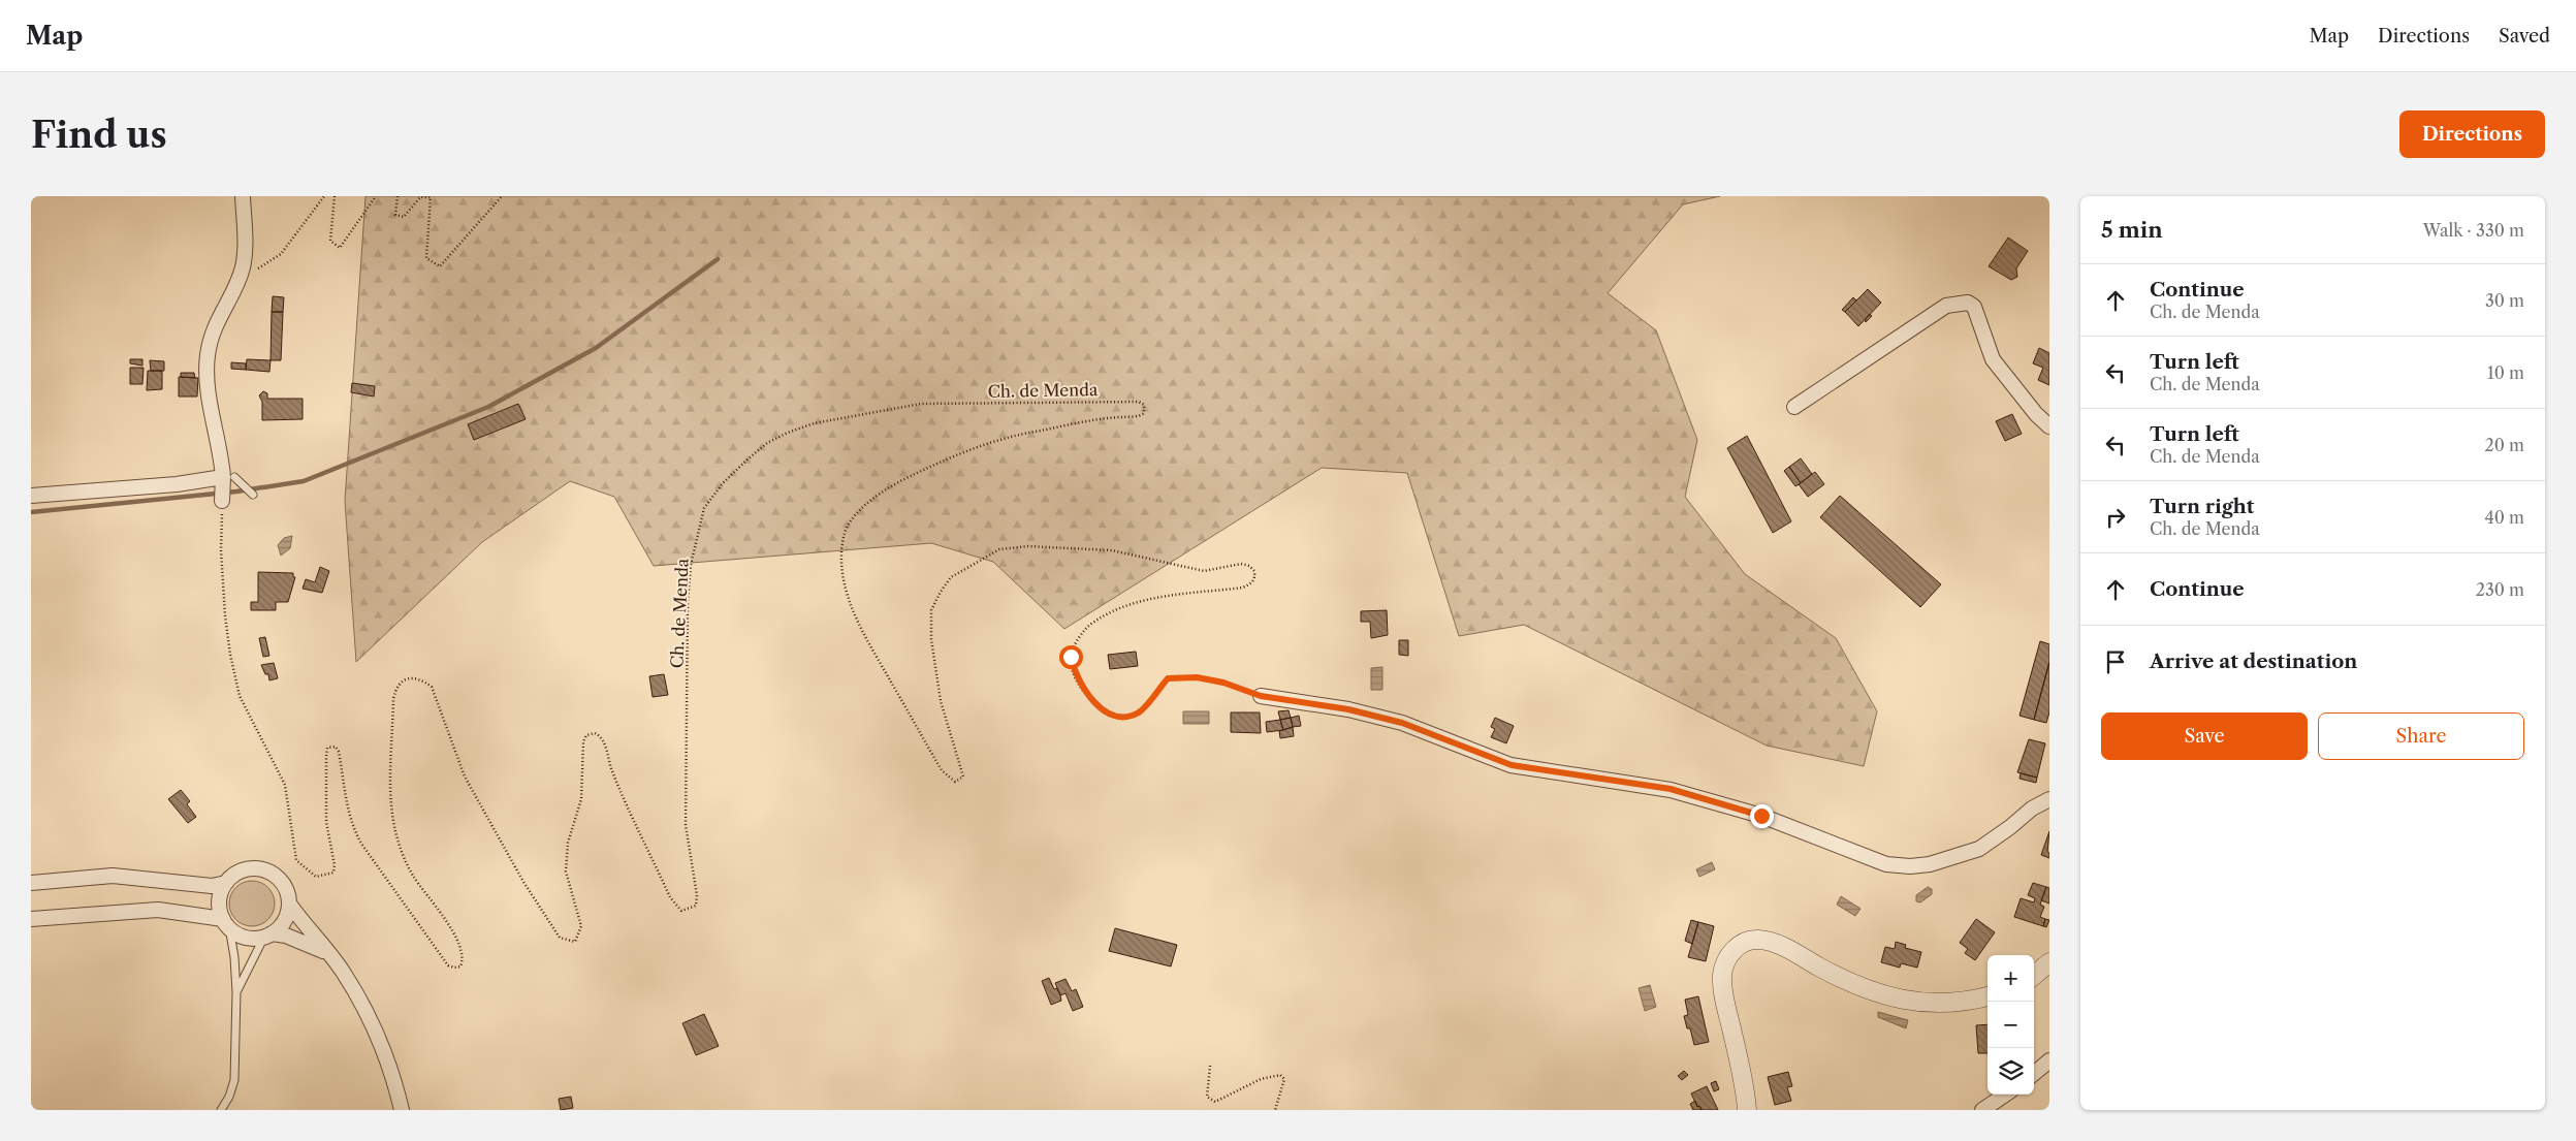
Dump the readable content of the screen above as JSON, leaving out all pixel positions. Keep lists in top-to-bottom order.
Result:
{
  "streets": {
    "path": ["Ch. de Menda"]
  },
  "page": {
    "header": "Map",
    "nav": ["Map", "Directions", "Saved"],
    "buttons": [
      "Directions",
      ["Save", "Share"]
    ],
    "title": "Find us",
    "heading": ["5 min", "Walk · 330 m"],
    "list": [
      ["Continue", "Ch. de Menda", "30 m"],
      ["Turn left", "Ch. de Menda", "10 m"],
      ["Turn left", "Ch. de Menda", "20 m"],
      ["Turn right", "Ch. de Menda", "40 m"],
      ["Continue", "230 m"],
      "Arrive at destination"
    ],
    "map_buttons": ["+", "−"]
  }
}
